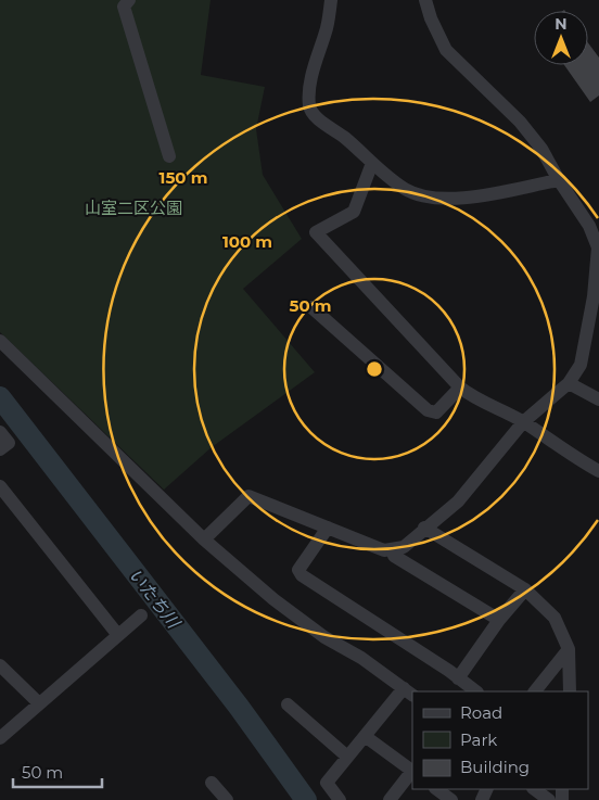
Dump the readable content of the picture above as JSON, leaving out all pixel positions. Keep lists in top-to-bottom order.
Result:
{
  "water": ["いたち川"],
  "parks": ["山室二区公園"],
  "legend": ["Road", "Park", "Building"],
  "scale_bar": "50 m",
  "north": "top",
  "rings": ["150 m", "100 m", "50 m"]
}
